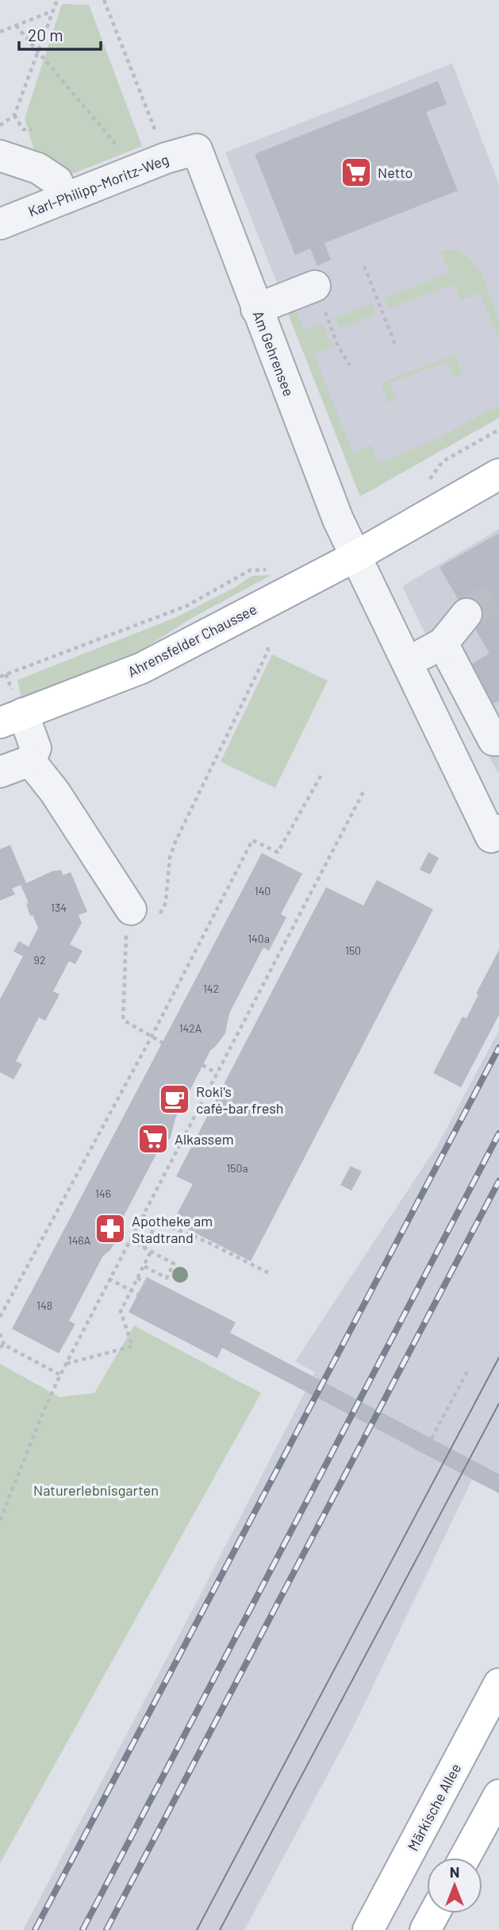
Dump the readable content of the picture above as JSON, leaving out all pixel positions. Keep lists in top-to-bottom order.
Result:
{
  "streets": {
    "main road": ["Ahrensfelder Chaussee", "Märkische Allee"],
    "street": ["Karl-Philipp-Moritz-Weg", "Am Gehrensee"]
  },
  "crossings": [
    ["Karl-Philipp-Moritz-Weg", "Am Gehrensee"],
    ["Am Gehrensee", "Ahrensfelder Chaussee"]
  ],
  "parks": ["Naturerlebnisgarten"],
  "places": {
    "supermarket": ["Netto", "Alkassem"],
    "cafe": ["Roki's café-bar fresh"],
    "pharmacy": ["Apotheke am Stadtrand"]
  },
  "house_numbers": [
    "140",
    "134",
    "140a",
    "150",
    "92",
    "142",
    "142A",
    "150a",
    "146",
    "146A",
    "148"
  ],
  "scale_bar": "20 m",
  "north": "top"
}
